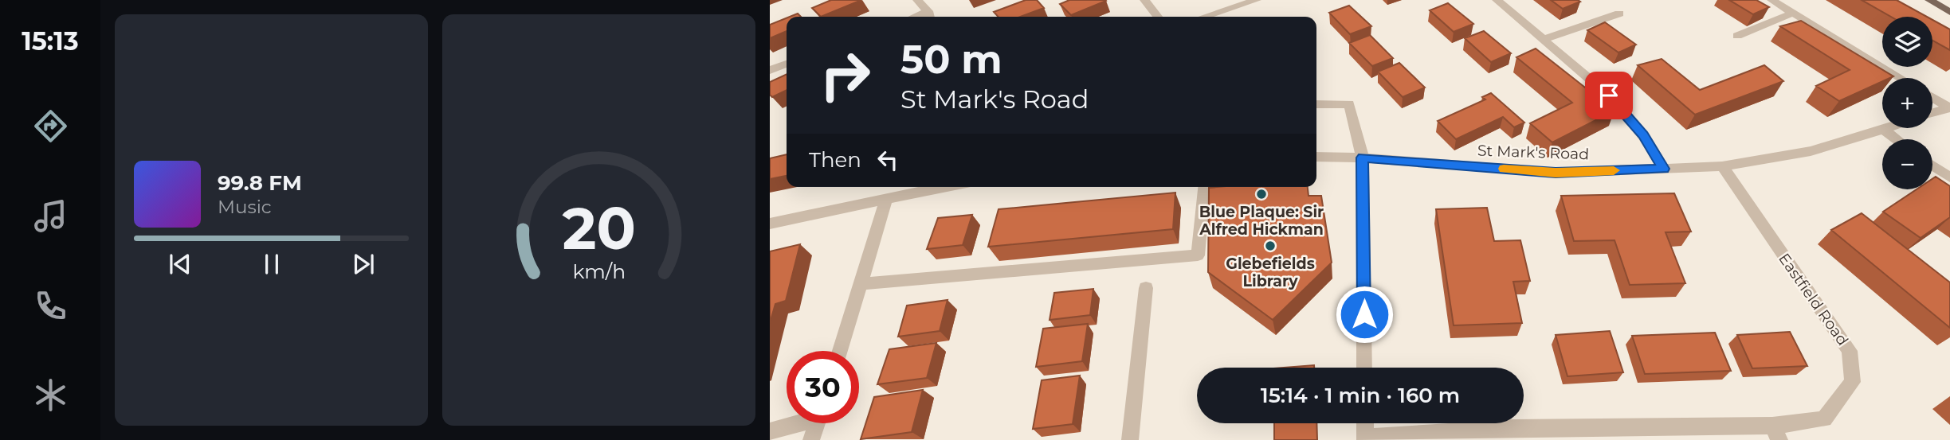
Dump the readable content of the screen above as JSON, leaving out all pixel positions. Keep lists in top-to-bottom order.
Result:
{
  "streets": {
    "street": ["St Mark's Road", "Eastfield Road"]
  },
  "crossings": [
    ["St Mark's Road", "Eastfield Road"]
  ],
  "places": ["Blue Plaque: Sir Alfred Hickman", "Glebefields Library"],
  "page": {
    "tabs": "15:13",
    "map_buttons": ["+", "−"],
    "turn": ["50 m", "St Mark's Road"],
    "then": "Then",
    "song": ["99.8 FM", "Music"],
    "limit": "30",
    "trip": "15:14 · 1 min · 160 m",
    "gauge": ["20", "km/h"]
  }
}
